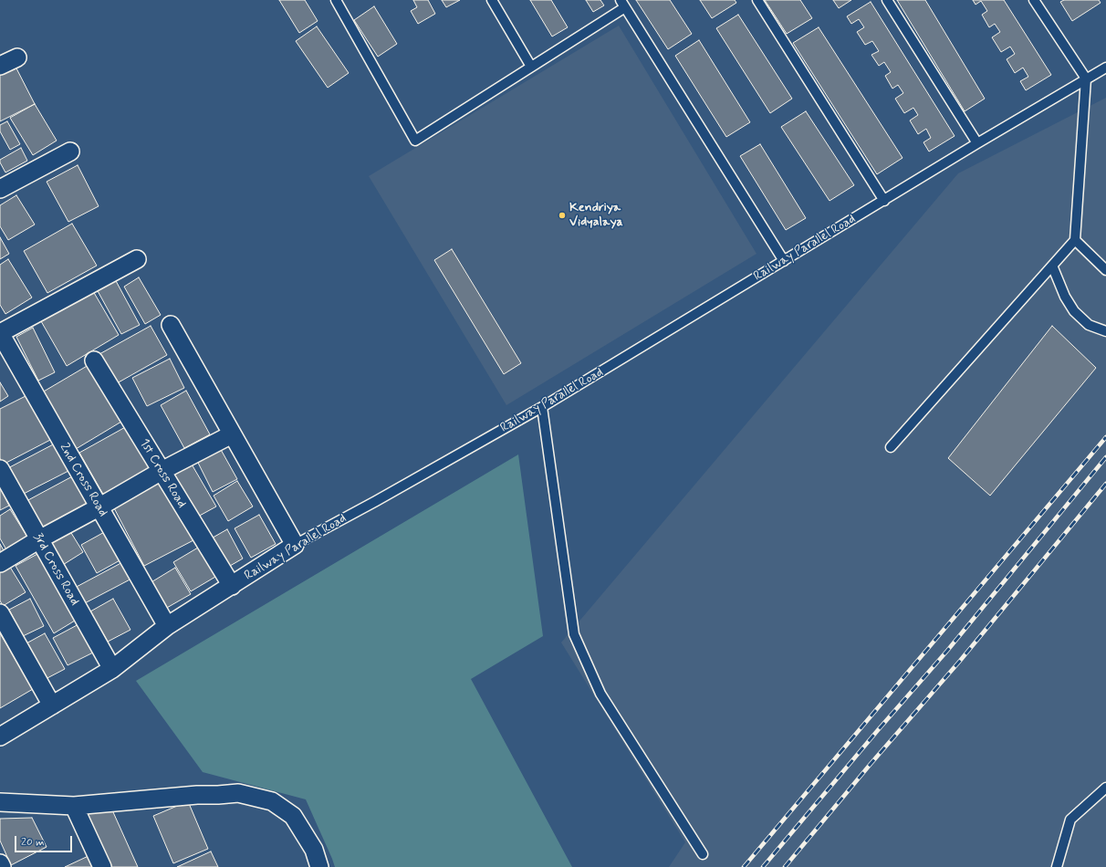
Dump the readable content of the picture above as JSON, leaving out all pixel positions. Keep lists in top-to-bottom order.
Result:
{
  "streets": {
    "street": [
      "Railway Parallel Road",
      "1st Cross Road",
      "2nd Cross Road",
      "3rd Cross Road"
    ]
  },
  "crossings": [
    ["Railway Parallel Road", "1st Cross Road"],
    ["Railway Parallel Road", "2nd Cross Road"],
    ["Railway Parallel Road", "3rd Cross Road"]
  ],
  "places": ["Kendriya Vidyalaya"],
  "scale_bar": "20 m"
}
